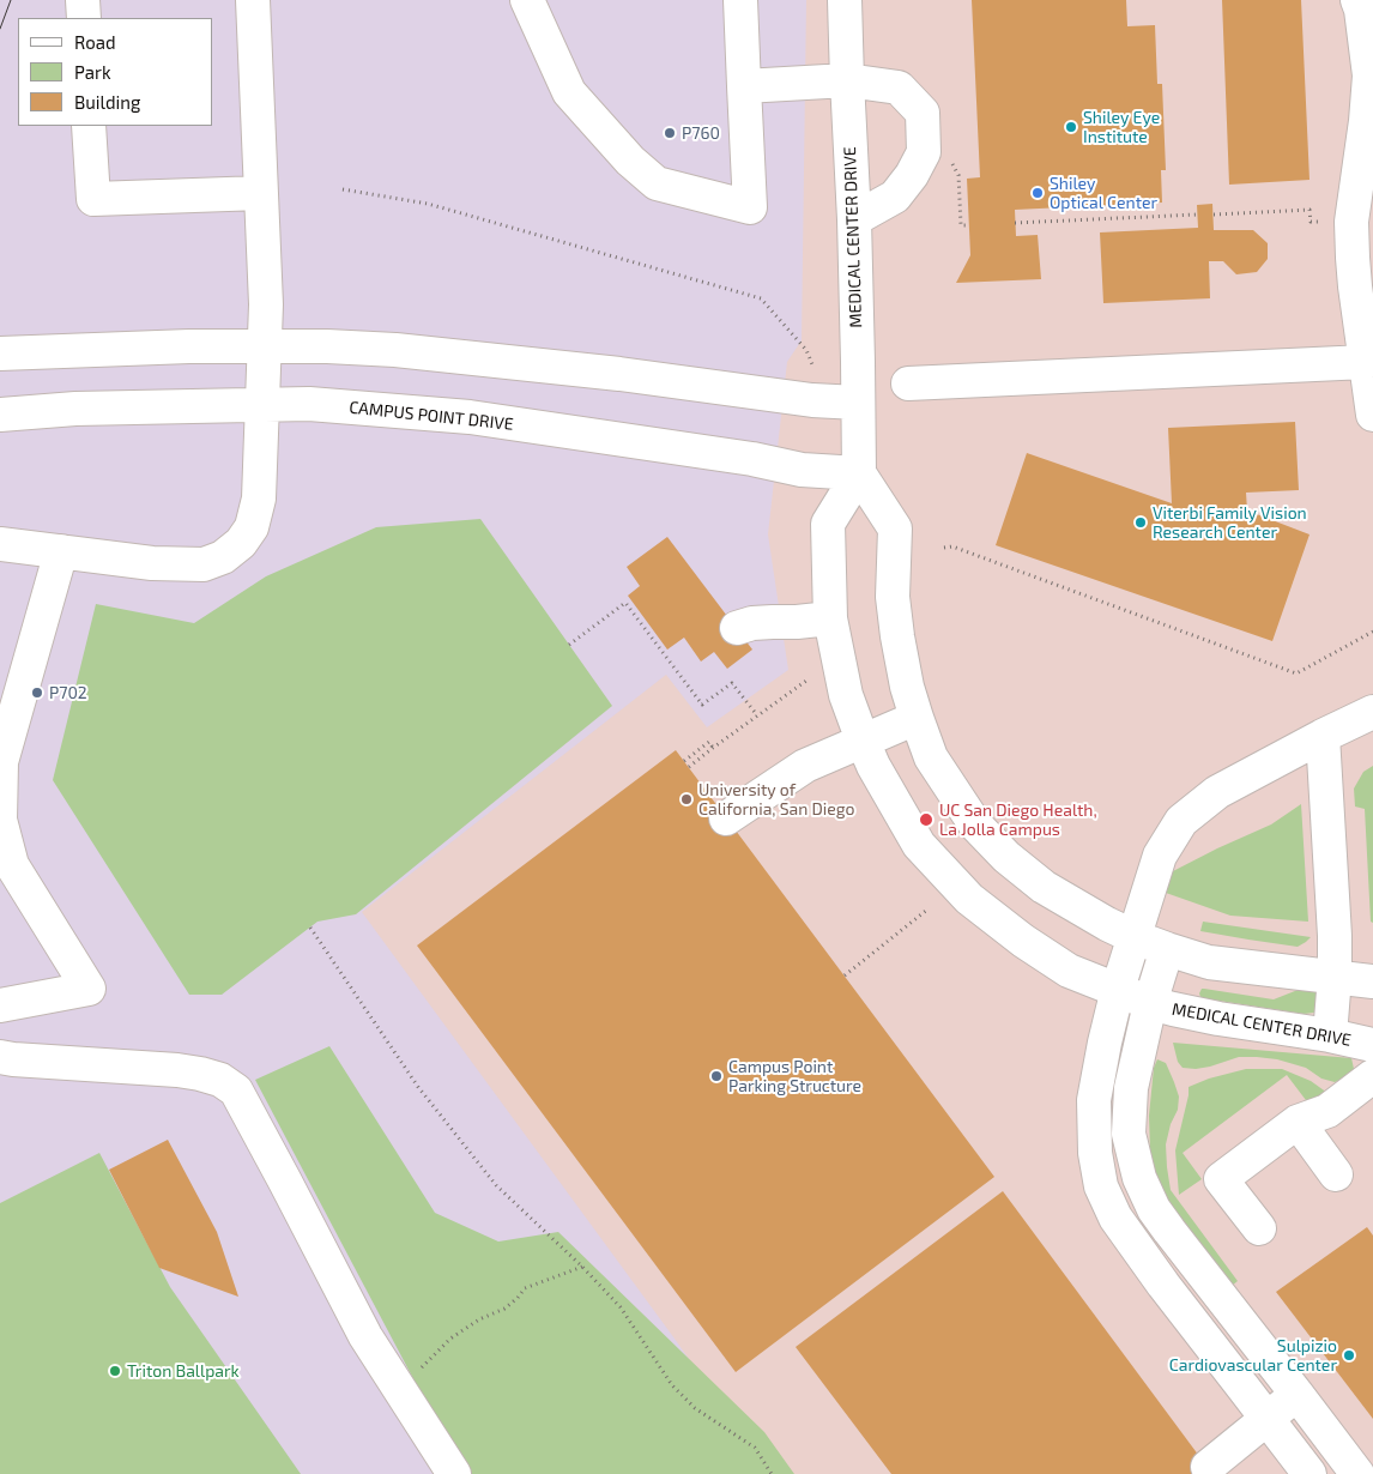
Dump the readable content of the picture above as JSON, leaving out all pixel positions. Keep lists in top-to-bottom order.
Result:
{
  "streets": {
    "street": ["MEDICAL CENTER DRIVE", "CAMPUS POINT DRIVE"]
  },
  "crossings": [
    ["MEDICAL CENTER DRIVE", "CAMPUS POINT DRIVE"]
  ],
  "places": [
    "Shiley Eye Institute",
    "P760",
    "Shiley Optical Center",
    "Viterbi Family Vision Research Center",
    "P702",
    "University of California, San Diego",
    "UC San Diego Health, La Jolla Campus",
    "Campus Point Parking Structure",
    "Sulpizio Cardiovascular Center",
    "Triton Ballpark"
  ],
  "legend": ["Road", "Park", "Building"]
}
